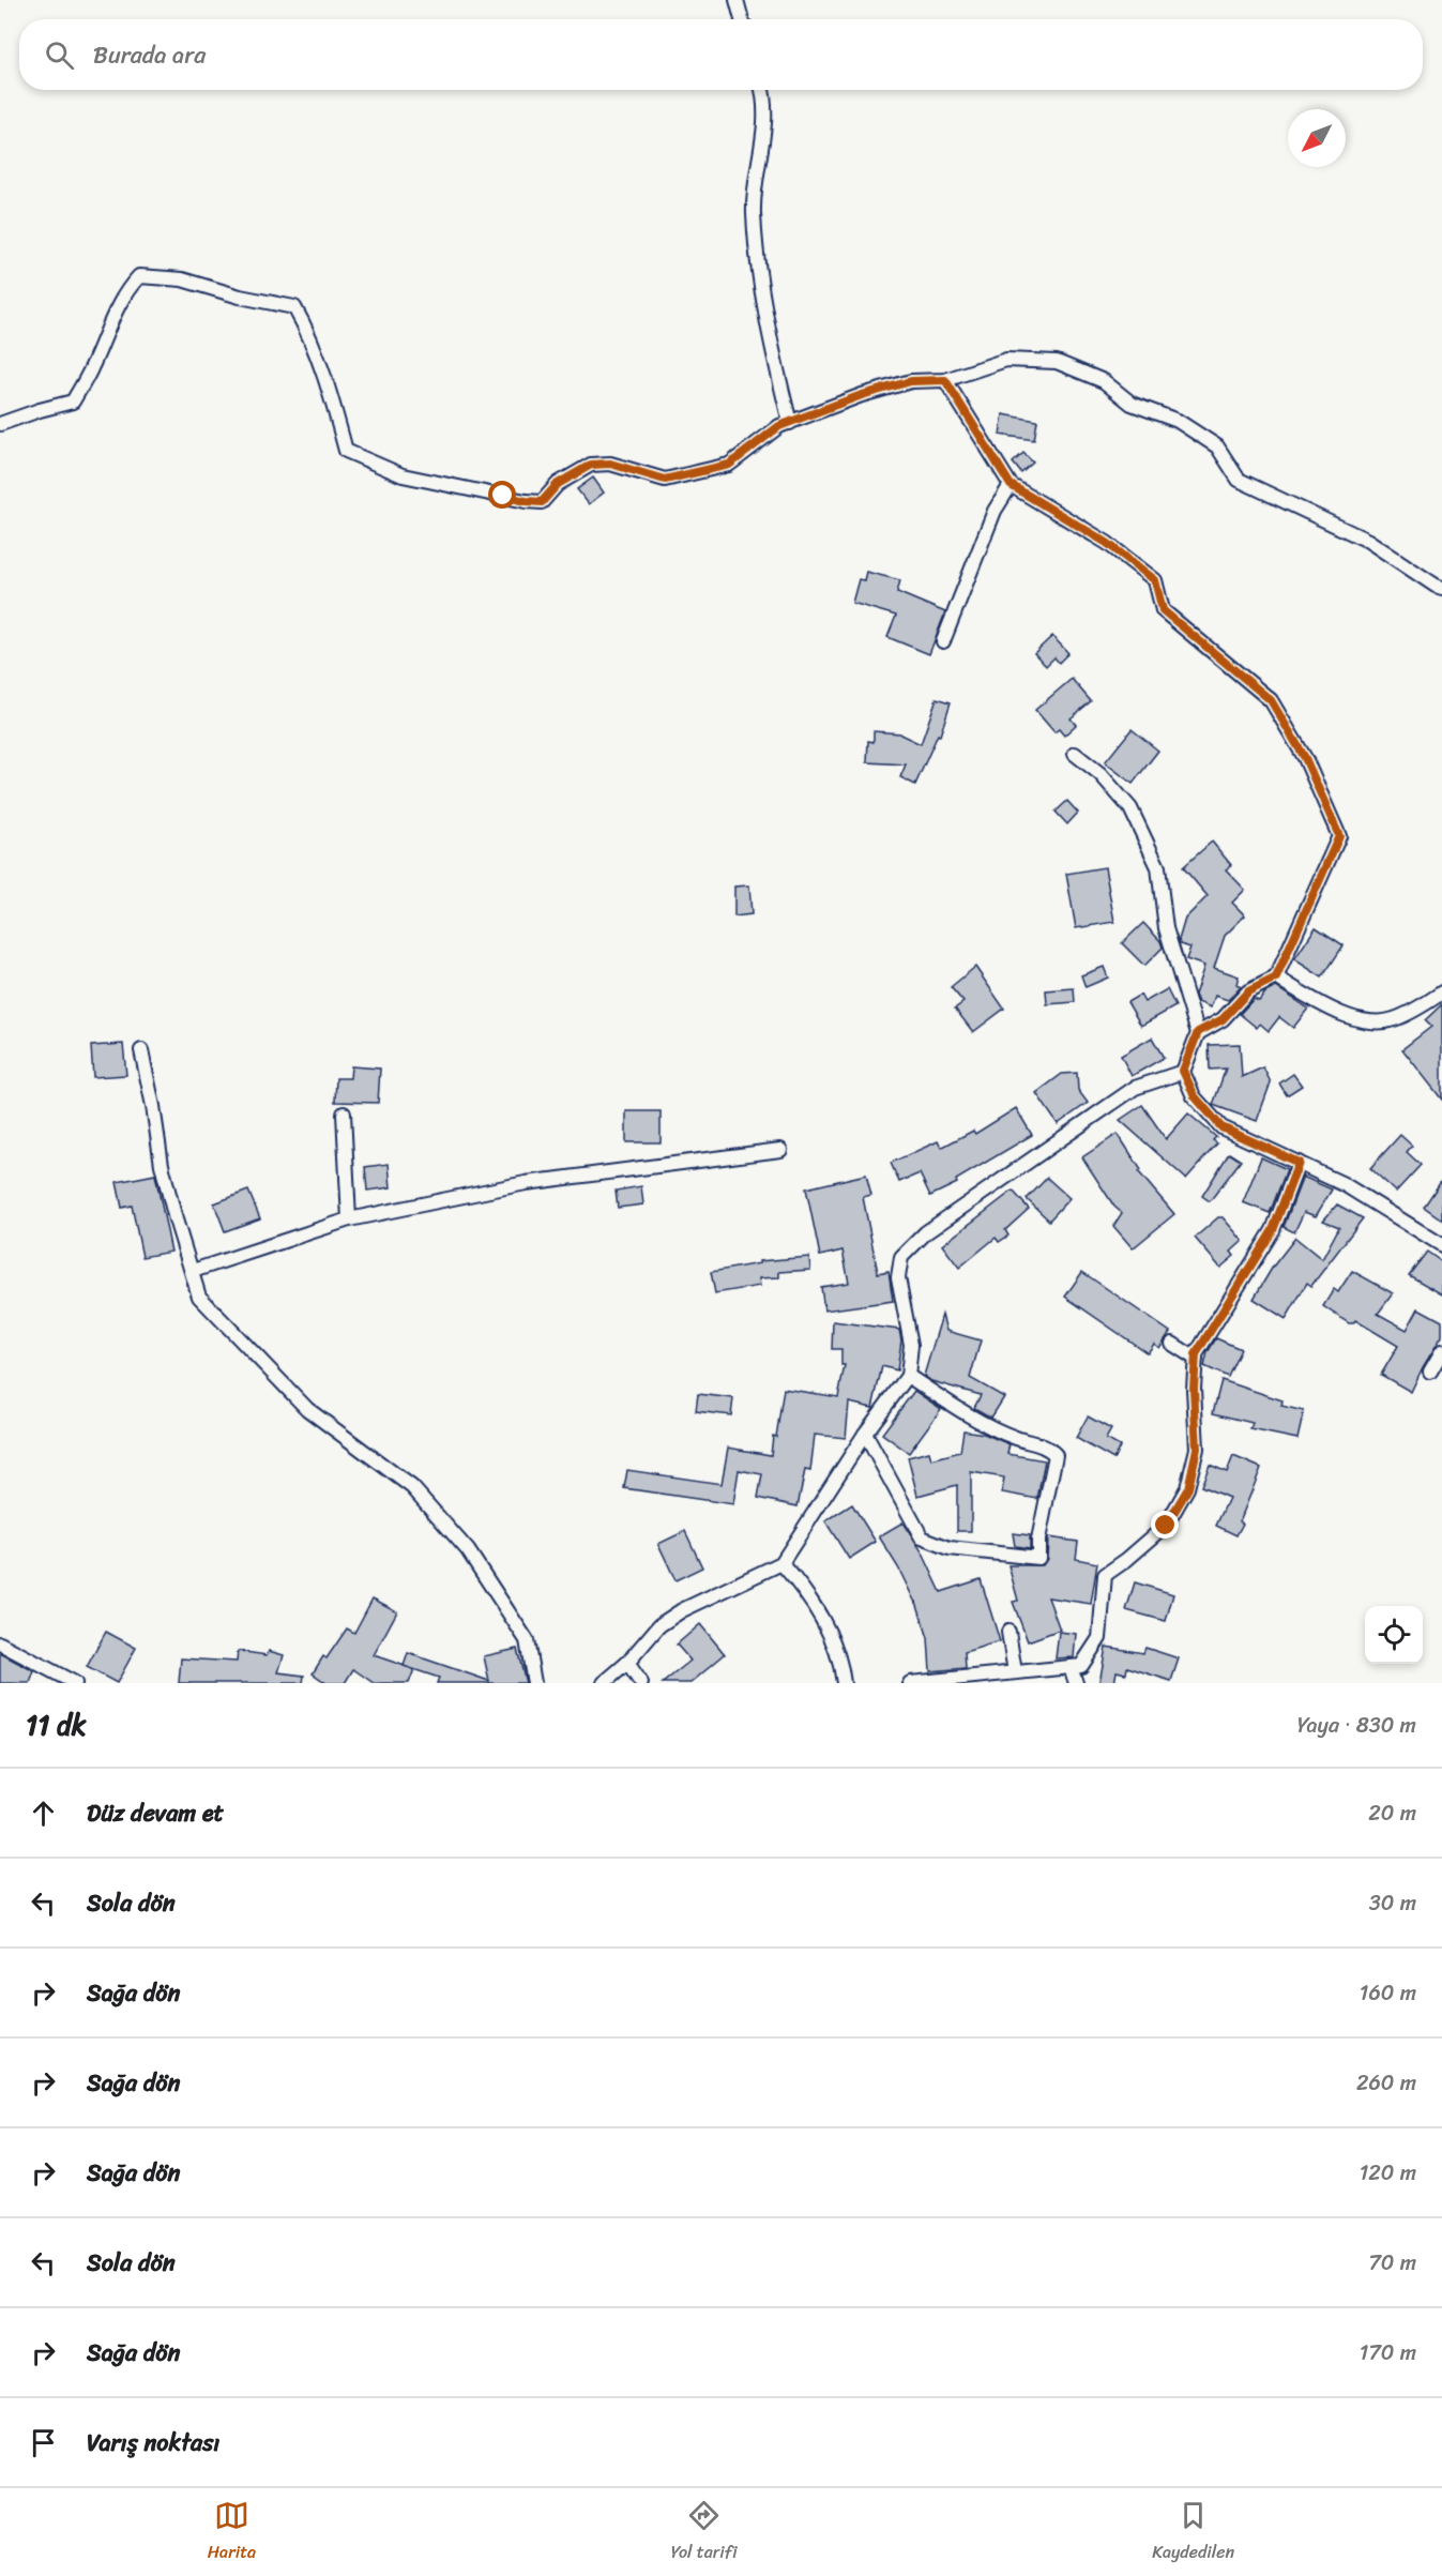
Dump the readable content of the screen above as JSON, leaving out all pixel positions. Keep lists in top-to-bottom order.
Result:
{
  "north": "bottom left",
  "page": {
    "search": "Burada ara",
    "heading": ["11 dk", "Yaya · 830 m"],
    "list": [
      ["Düz devam et", "20 m"],
      ["Sola dön", "30 m"],
      ["Sağa dön", "160 m"],
      ["Sağa dön", "260 m"],
      ["Sağa dön", "120 m"],
      ["Sola dön", "70 m"],
      ["Sağa dön", "170 m"],
      "Varış noktası"
    ],
    "nav": ["Harita", "Yol tarifi", "Kaydedilen"]
  }
}
